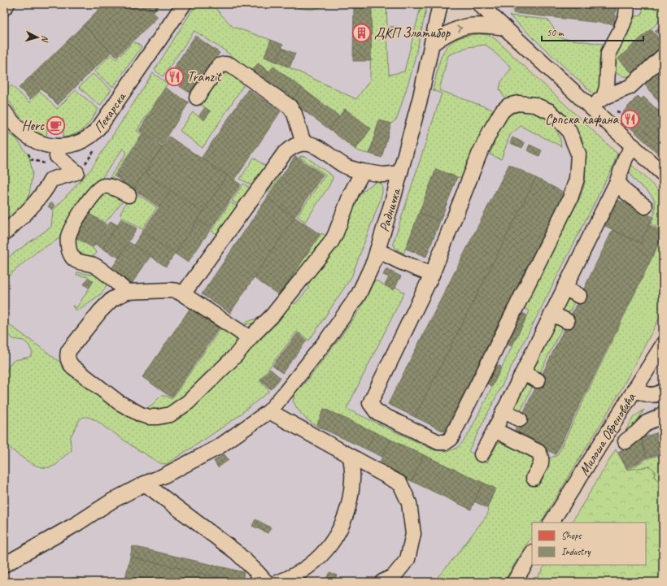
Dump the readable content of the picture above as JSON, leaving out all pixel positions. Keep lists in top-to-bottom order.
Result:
{
  "streets": {
    "street": ["Пекарска", "Радничка", "Милоша Обреновића"]
  },
  "places": {
    "building": ["ДКП Златибор"],
    "restaurant": ["Tranzit", "Српска кафана"],
    "cafe": ["Herc"]
  },
  "legend": ["Shops", "Industry"],
  "scale_bar": "50 m",
  "north": "right"
}
